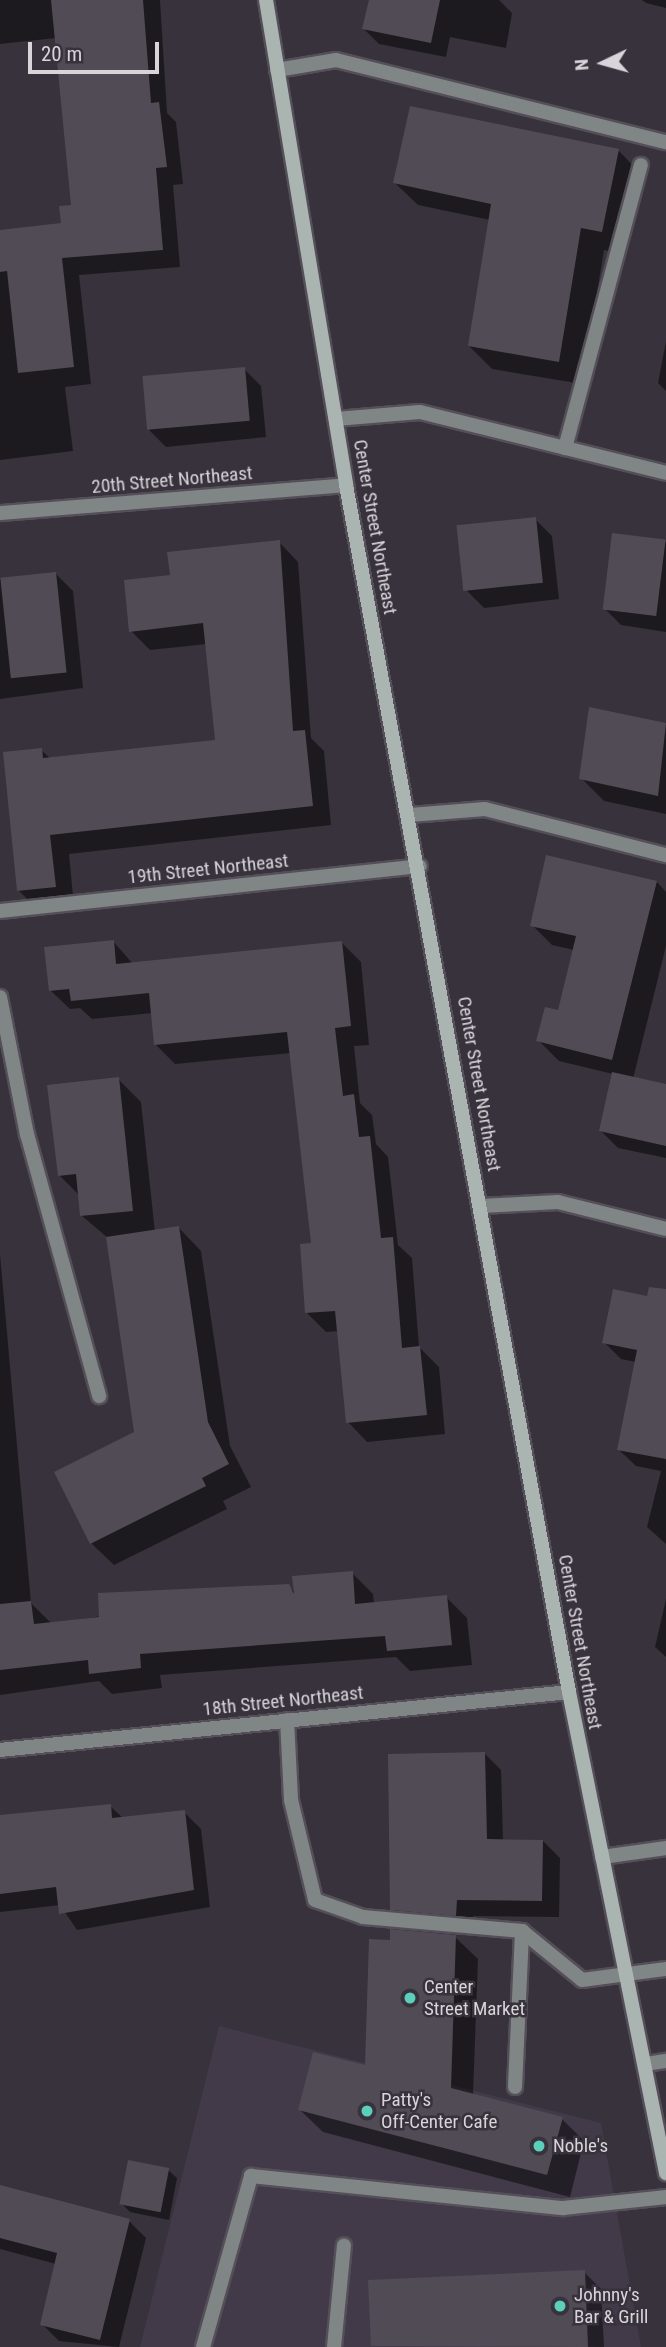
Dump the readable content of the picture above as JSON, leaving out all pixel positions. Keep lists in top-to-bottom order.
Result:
{
  "streets": {
    "main road": ["Center Street Northeast"],
    "street": ["20th Street Northeast", "19th Street Northeast", "18th Street Northeast"]
  },
  "crossings": [
    ["20th Street Northeast", "Center Street Northeast"],
    ["Center Street Northeast", "19th Street Northeast"],
    ["Center Street Northeast", "18th Street Northeast"]
  ],
  "places": [
    "Center Street Market",
    "Patty's Off-Center Cafe",
    "Noble's",
    "Johnny's Bar & Grill"
  ],
  "scale_bar": "20 m",
  "north": "left"
}
